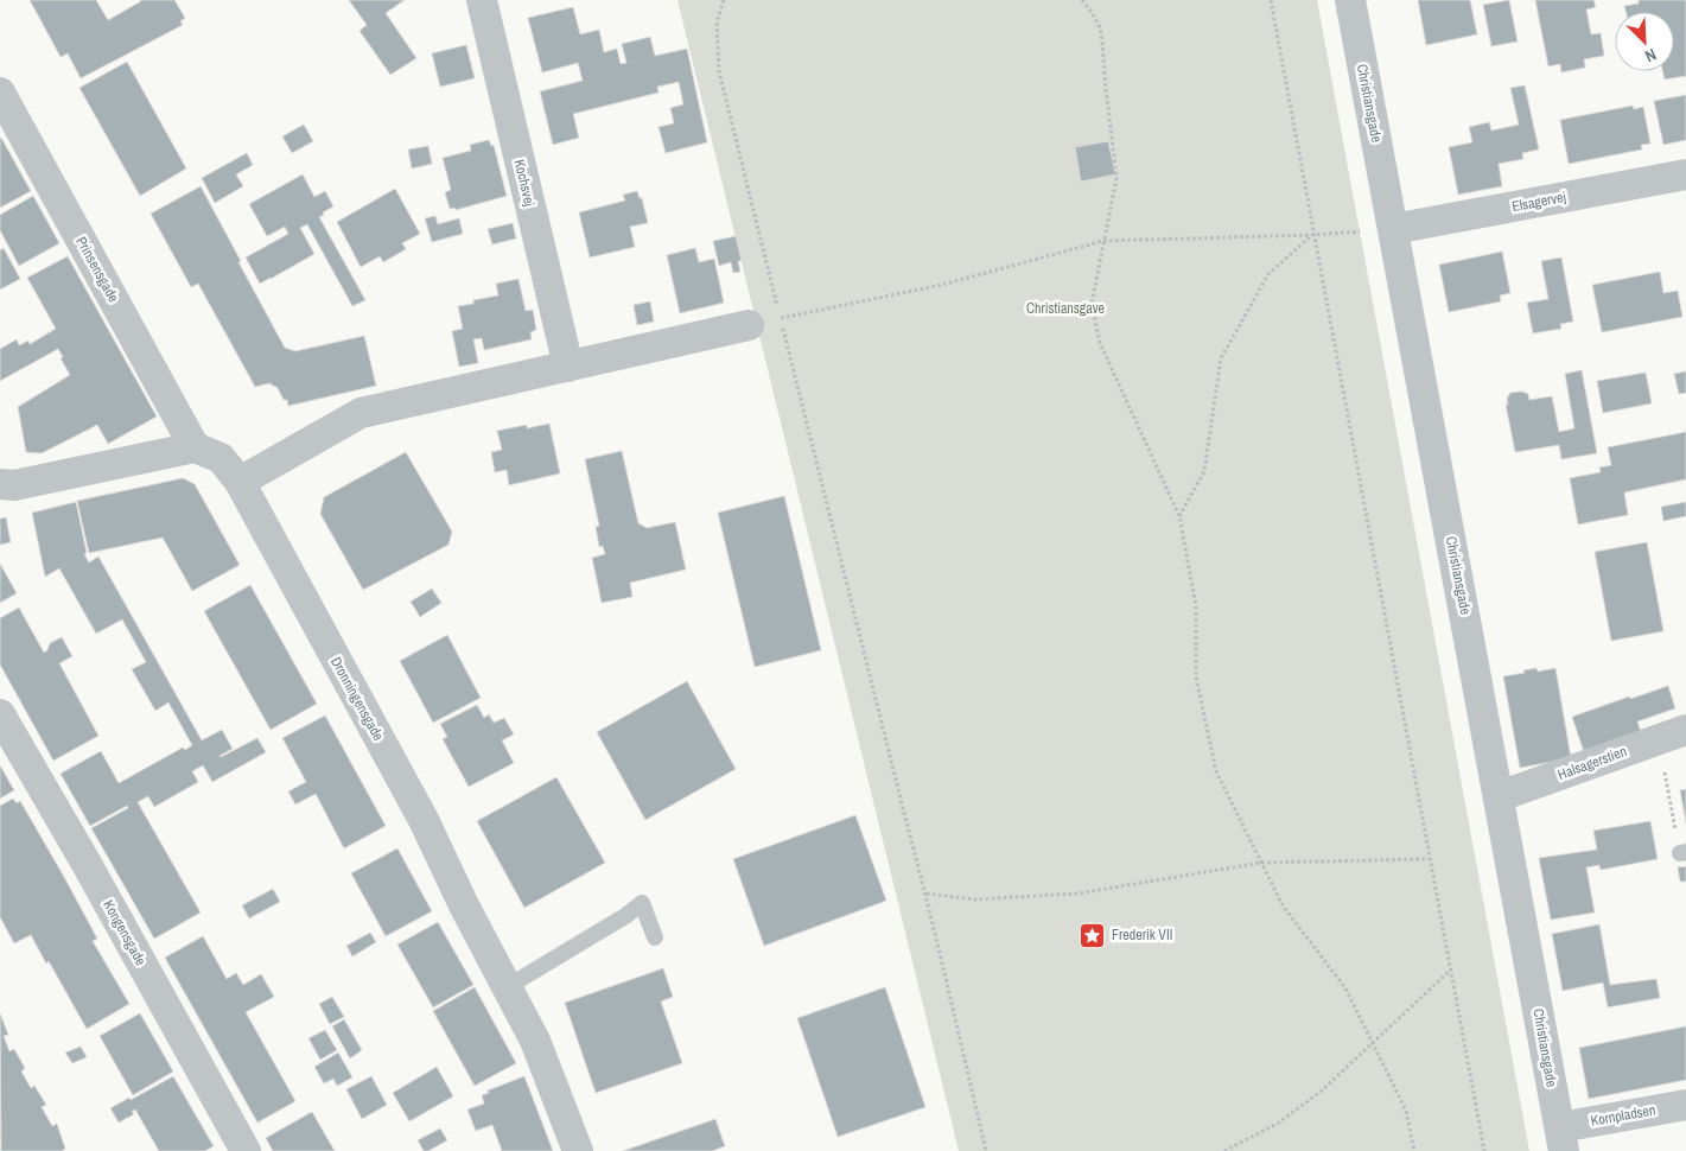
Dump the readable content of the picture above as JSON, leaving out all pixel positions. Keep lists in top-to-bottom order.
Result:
{
  "streets": {
    "street": [
      "Christiansgade",
      "Kochsvej",
      "Elsagervej",
      "Prinsensgade",
      "Dronningensgade",
      "Halsagerstien",
      "Kongensgade",
      "Kornpladsen"
    ]
  },
  "crossings": [
    ["Christiansgade", "Elsagervej"],
    ["Christiansgade", "Halsagerstien"],
    ["Christiansgade", "Kornpladsen"],
    ["Prinsensgade", "Dronningensgade"]
  ],
  "parks": ["Christiansgave"],
  "places": {
    "place": ["Frederik VII"]
  },
  "north": "bottom right"
}
